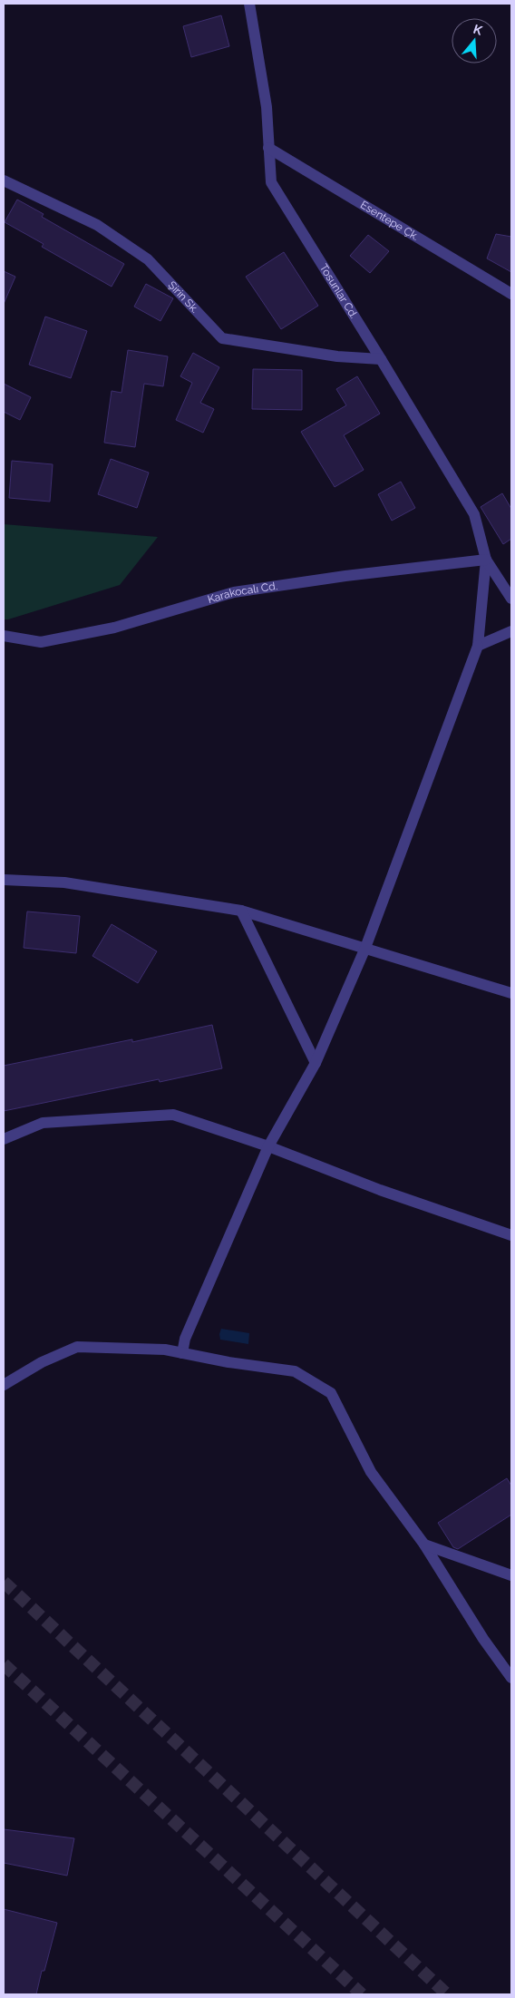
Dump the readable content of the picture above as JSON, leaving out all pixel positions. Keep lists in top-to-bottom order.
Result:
{
  "streets": {
    "street": [
      "Esentepe Çk.",
      "Tosunlar Cd.",
      "Şirin Sk.",
      "Karakocalı Cd."
    ]
  },
  "crossings": [
    ["Esentepe Çk.", "Tosunlar Cd."],
    ["Tosunlar Cd.", "Şirin Sk."],
    ["Tosunlar Cd.", "Karakocalı Cd."]
  ],
  "north": "top"
}
